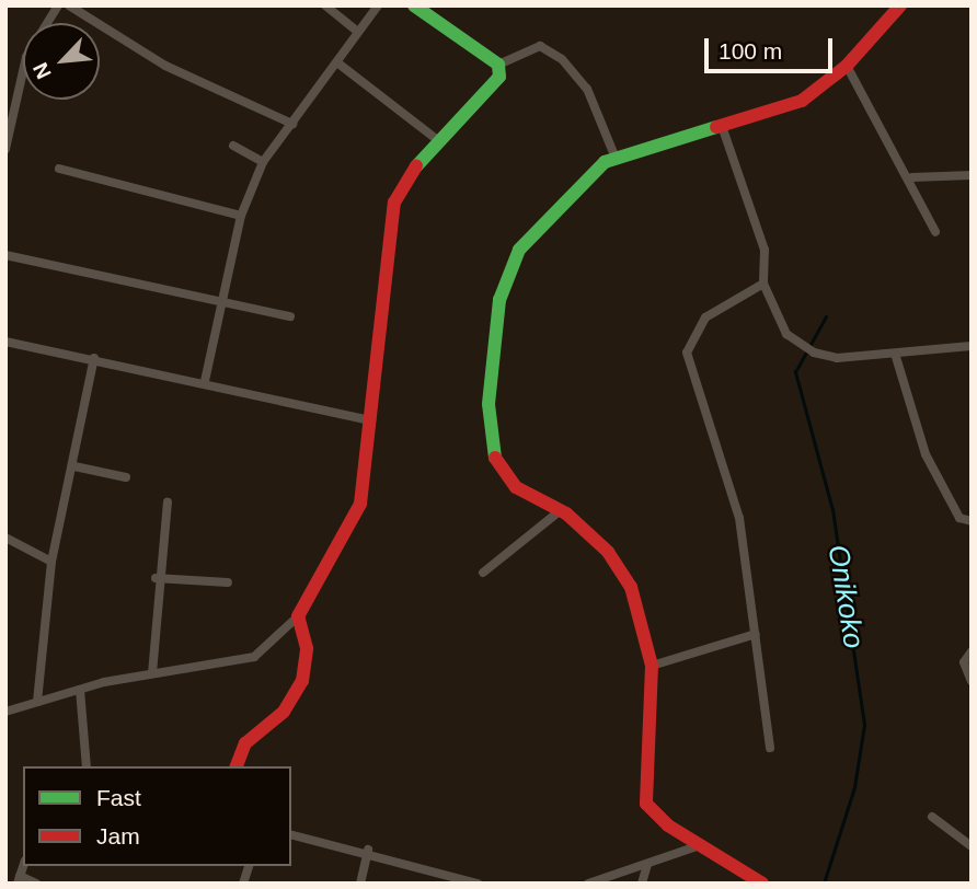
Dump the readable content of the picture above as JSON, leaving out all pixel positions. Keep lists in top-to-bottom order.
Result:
{
  "water": ["Onikoko"],
  "legend": ["Fast", "Jam"],
  "scale_bar": "100 m",
  "north": "bottom left"
}
